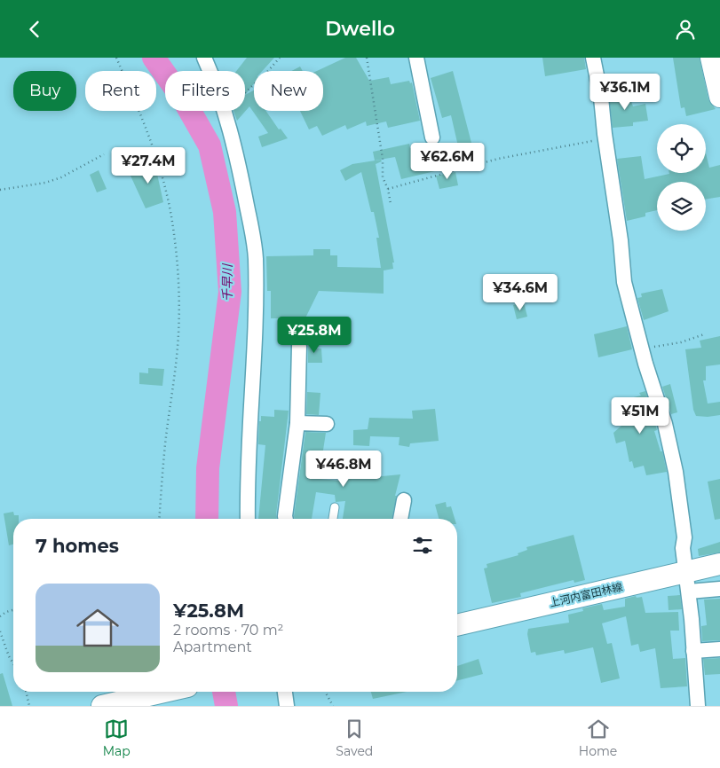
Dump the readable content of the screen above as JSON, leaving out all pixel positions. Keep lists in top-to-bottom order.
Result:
{
  "streets": {
    "main road": ["上河内富田林線"]
  },
  "water": ["千早川"],
  "page": {
    "header": "Dwello",
    "chip": [
      "Buy",
      "Rent",
      "Filters",
      "New"
    ],
    "price": [
      "¥36.1M",
      "¥62.6M",
      "¥27.4M",
      "¥34.6M",
      "¥25.8M",
      "¥51M",
      "¥46.8M"
    ],
    "heading": "7 homes",
    "list": [
      {
        "name": "¥25.8M",
        "note": "2 rooms · 70 m² · Apartment"
      }
    ],
    "tabs": ["Map", "Saved", "Home"]
  }
}
